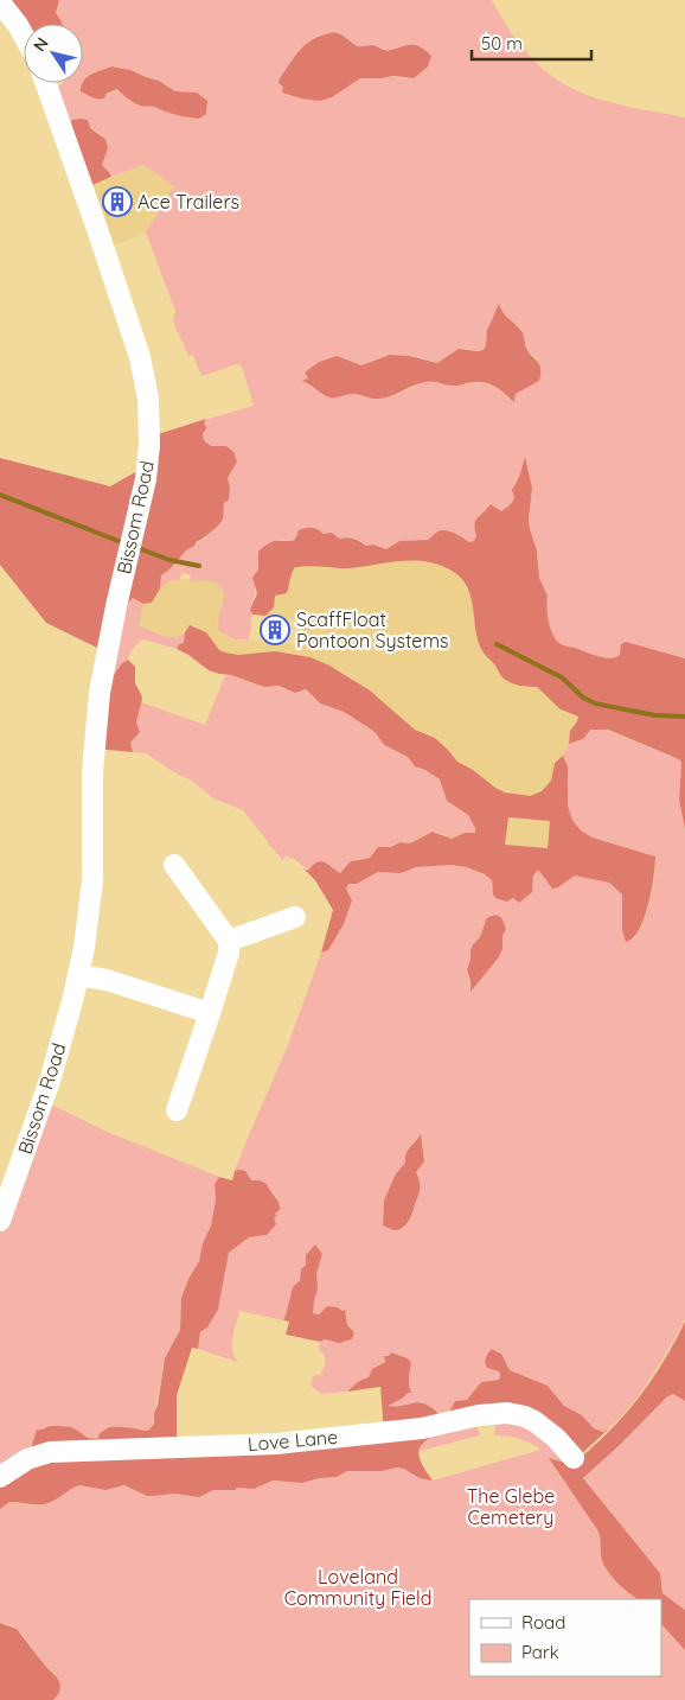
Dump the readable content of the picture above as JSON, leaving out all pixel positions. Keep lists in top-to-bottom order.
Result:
{
  "streets": {
    "street": ["Bissom Road", "Love Lane"]
  },
  "parks": ["The Glebe Cemetery", "Loveland Community Field"],
  "places": {
    "building": ["Ace Trailers", "ScaffFloat Pontoon Systems"]
  },
  "legend": ["Road", "Park"],
  "scale_bar": "50 m",
  "north": "top left"
}
